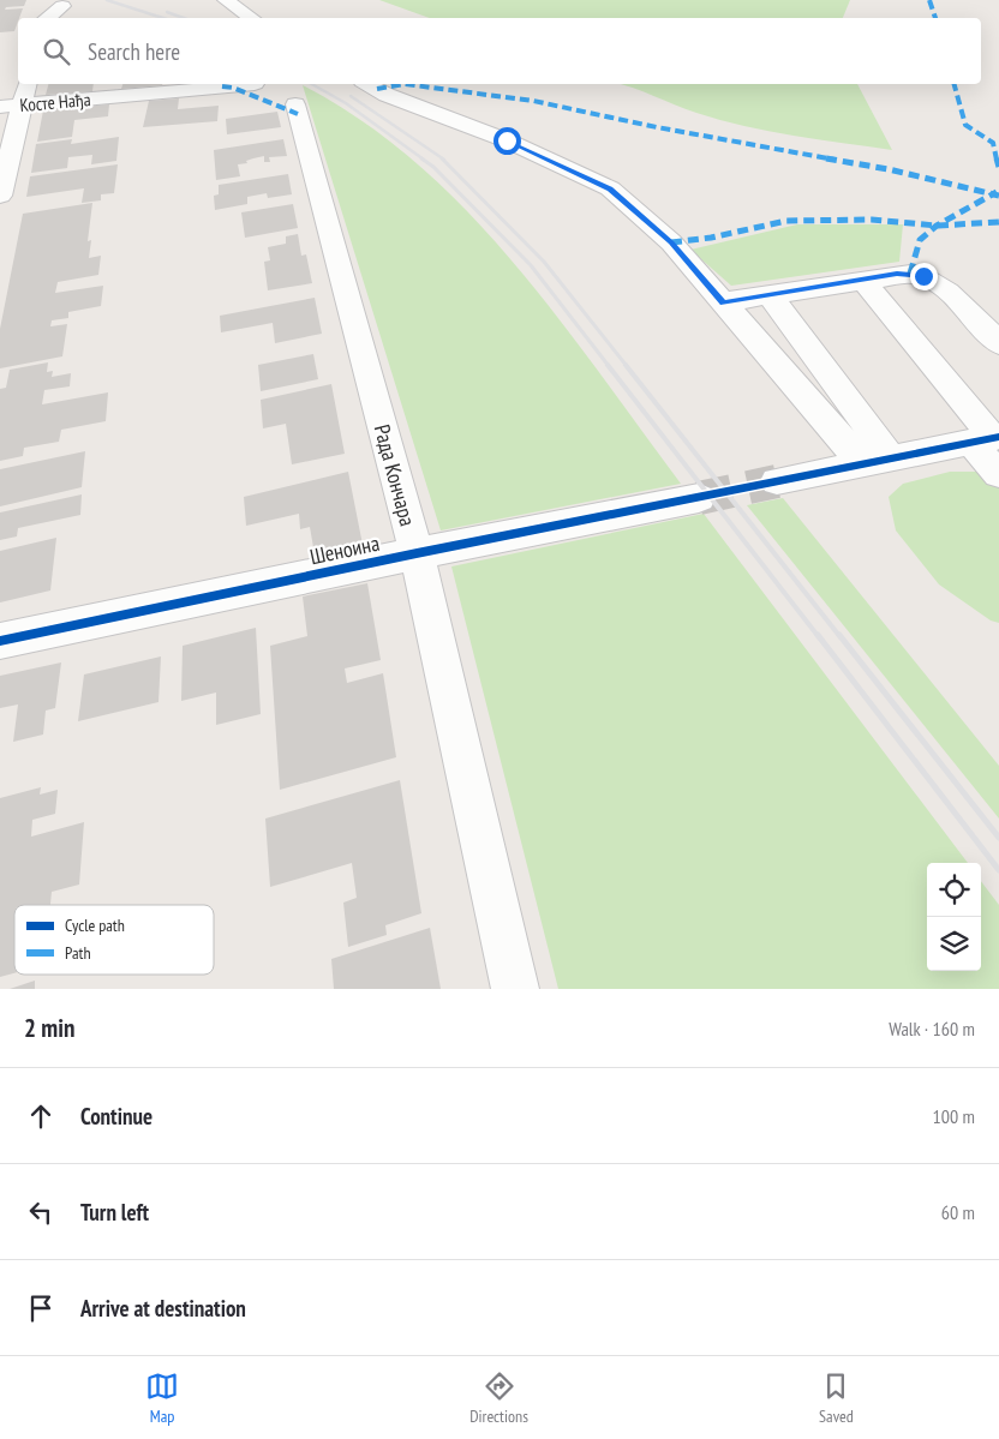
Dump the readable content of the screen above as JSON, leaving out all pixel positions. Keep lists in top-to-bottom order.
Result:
{
  "streets": {
    "street": ["Косте Нађа", "Рада Кончара", "Шеноина"]
  },
  "crossings": [
    ["Рада Кончара", "Шеноина"]
  ],
  "legend": ["Cycle path", "Path"],
  "page": {
    "search": "Search here",
    "heading": ["2 min", "Walk · 160 m"],
    "list": [
      ["Continue", "100 m"],
      ["Turn left", "60 m"],
      "Arrive at destination"
    ],
    "nav": ["Map", "Directions", "Saved"]
  }
}
